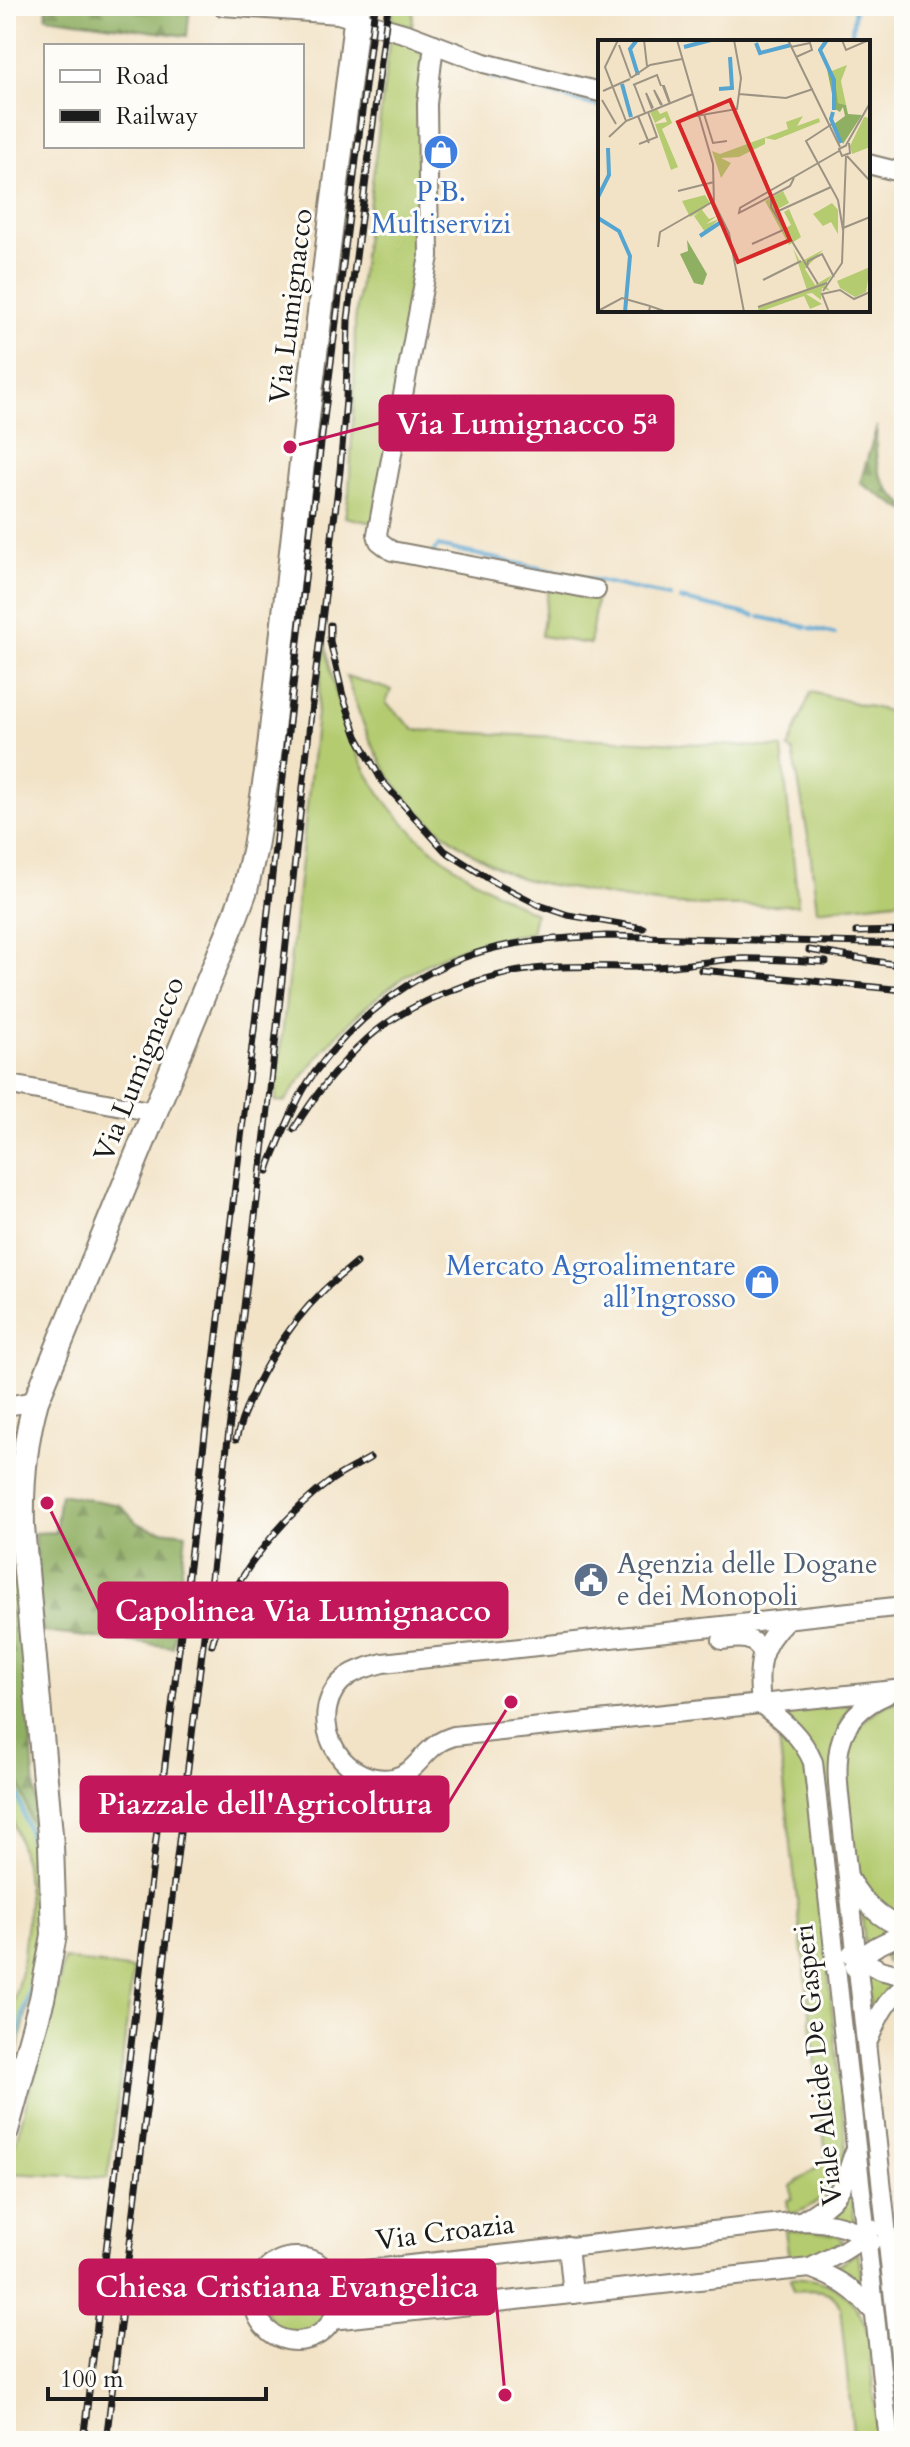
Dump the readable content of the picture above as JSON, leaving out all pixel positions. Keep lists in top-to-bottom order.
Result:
{
  "streets": {
    "main road": ["Via Lumignacco"],
    "street": ["Viale Alcide De Gasperi", "Via Croazia"]
  },
  "crossings": [
    ["Viale Alcide De Gasperi", "Via Croazia"]
  ],
  "places": {
    "shop": ["P.B. Multiservizi", "Mercato Agroalimentare all’Ingrosso"],
    "other": [
      "Via Lumignacco 5ª",
      "Capolinea Via Lumignacco",
      "Piazzale dell'Agricoltura",
      "Chiesa Cristiana Evangelica"
    ],
    "public building": ["Agenzia delle Dogane e dei Monopoli"]
  },
  "legend": ["Road", "Railway"],
  "scale_bar": "100 m"
}
